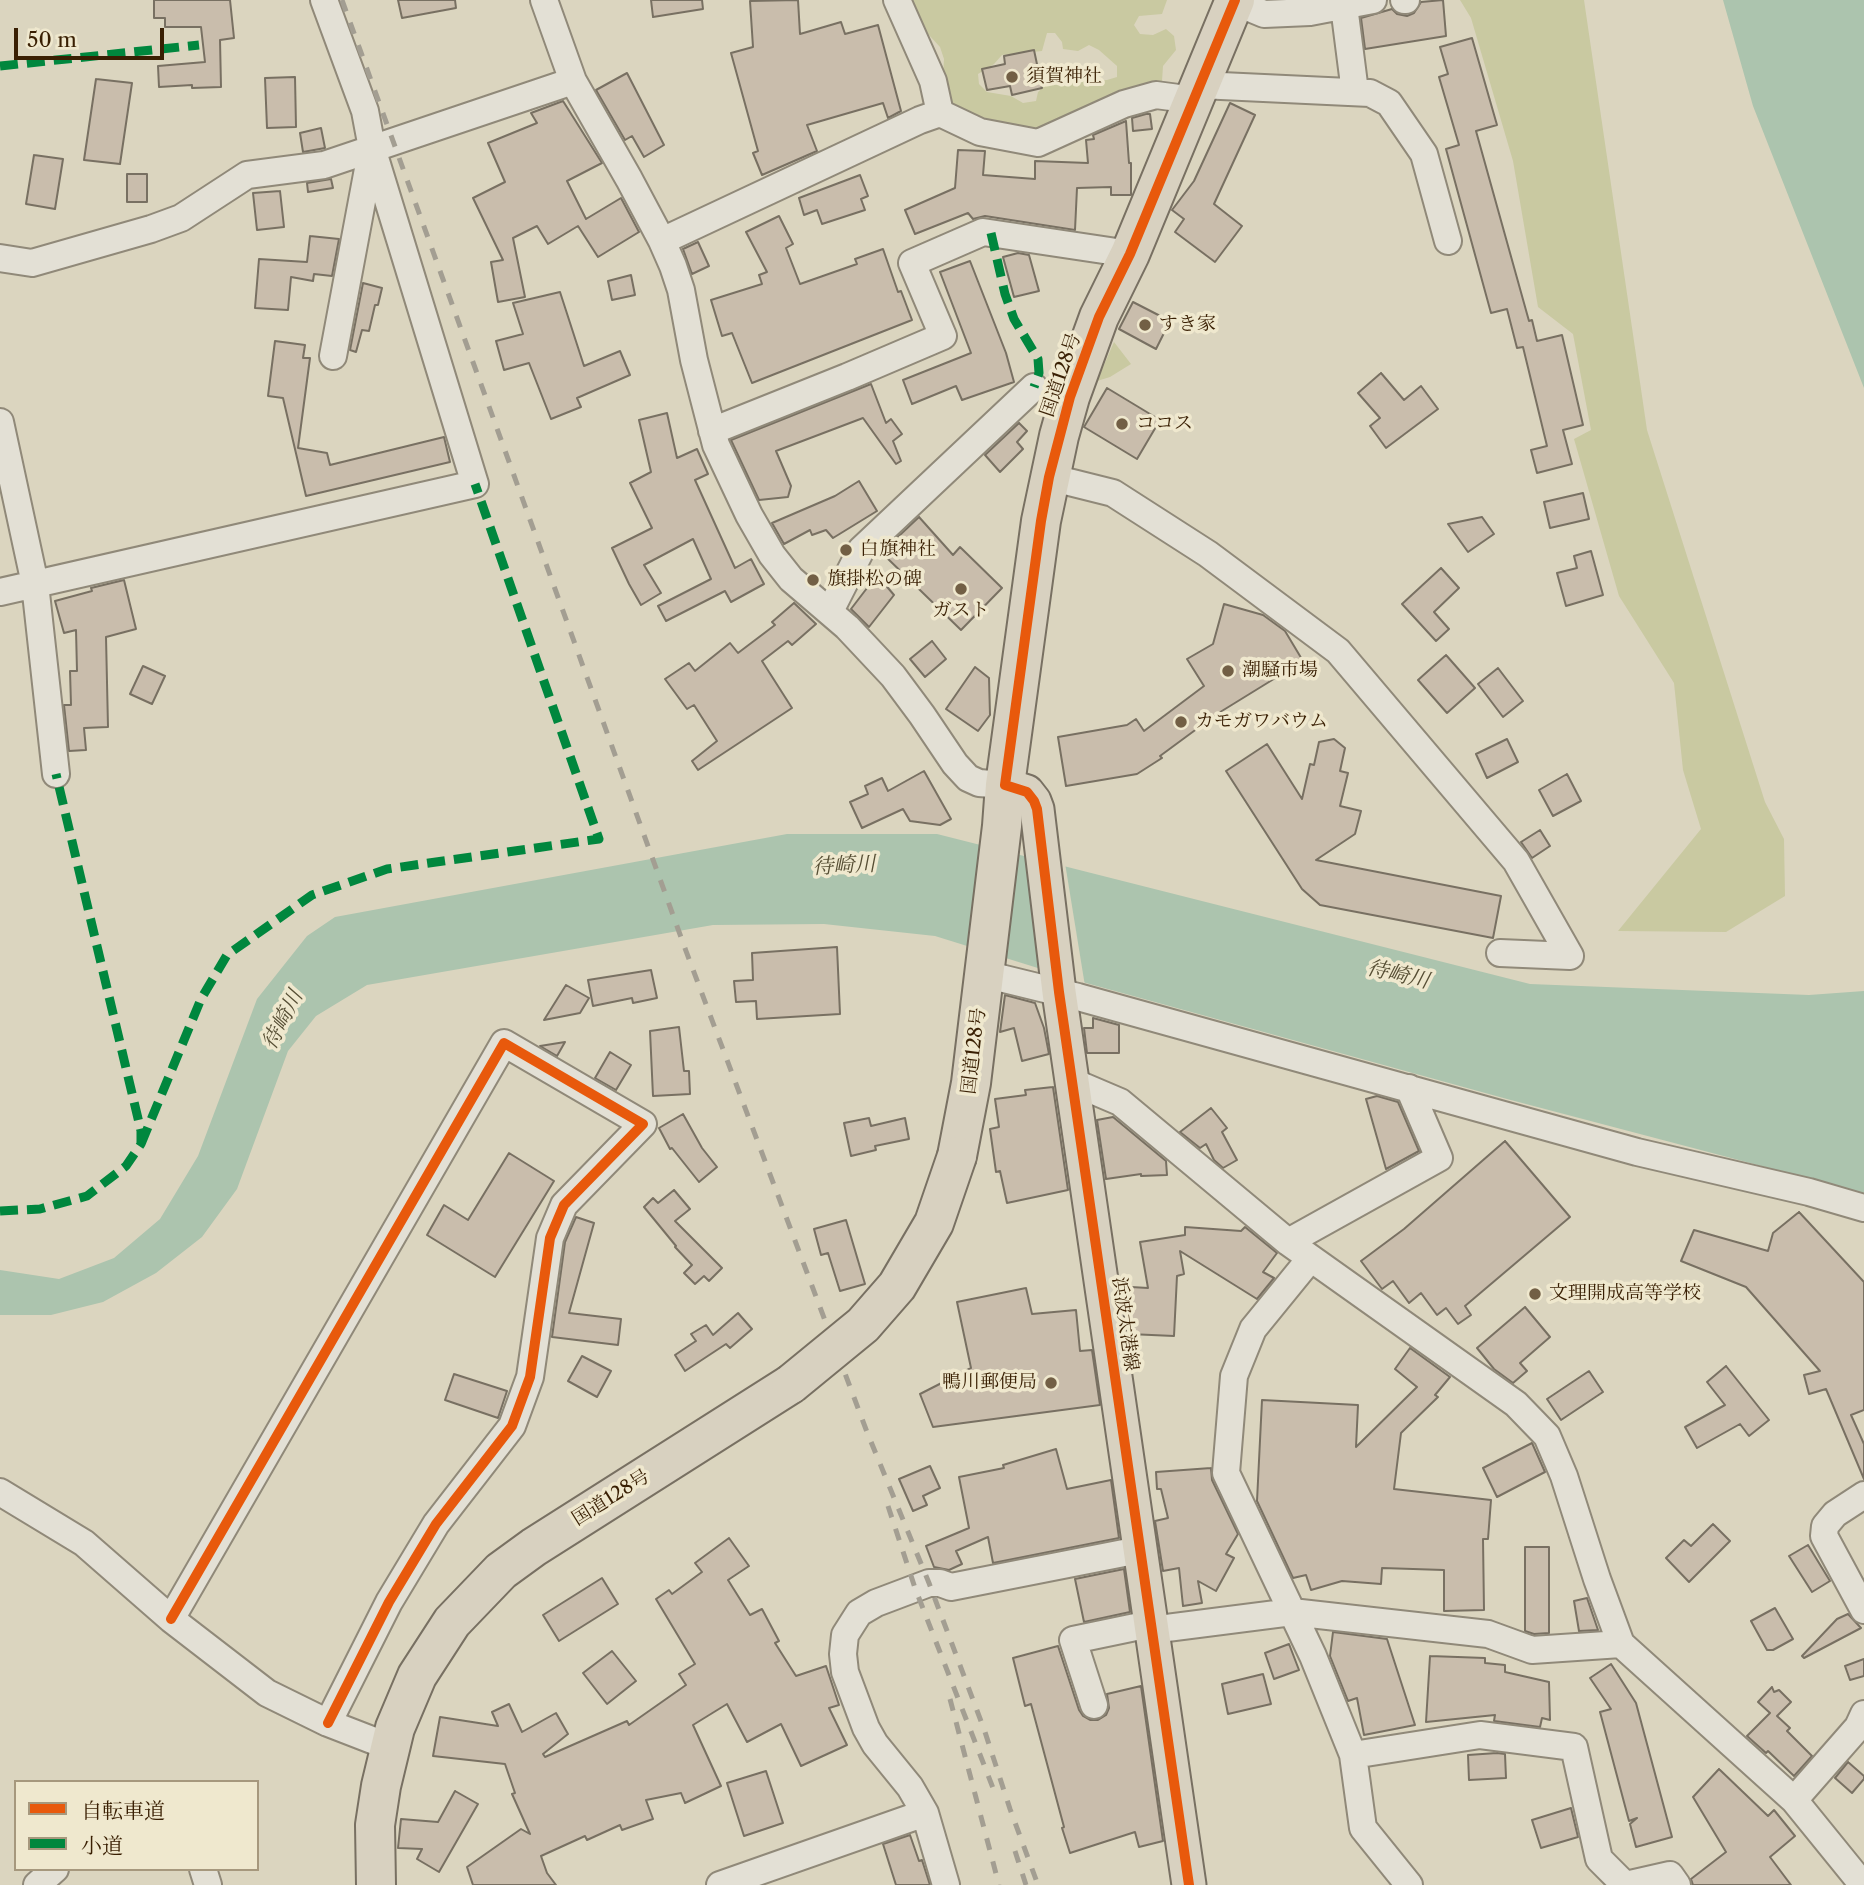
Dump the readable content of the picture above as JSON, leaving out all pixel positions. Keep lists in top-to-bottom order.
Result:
{
  "streets": {
    "highway": ["国道128号"],
    "main road": ["浜波太港線"]
  },
  "crossings": [
    ["国道128号", "浜波太港線"]
  ],
  "water": ["待崎川"],
  "places": [
    "須賀神社",
    "すき家",
    "ココス",
    "白旗神社",
    "旗掛松の碑",
    "ガスト",
    "潮騒市場",
    "カモガワバウム",
    "文理開成高等学校",
    "鴨川郵便局"
  ],
  "legend": ["自転車道", "小道"],
  "scale_bar": "50 m"
}
